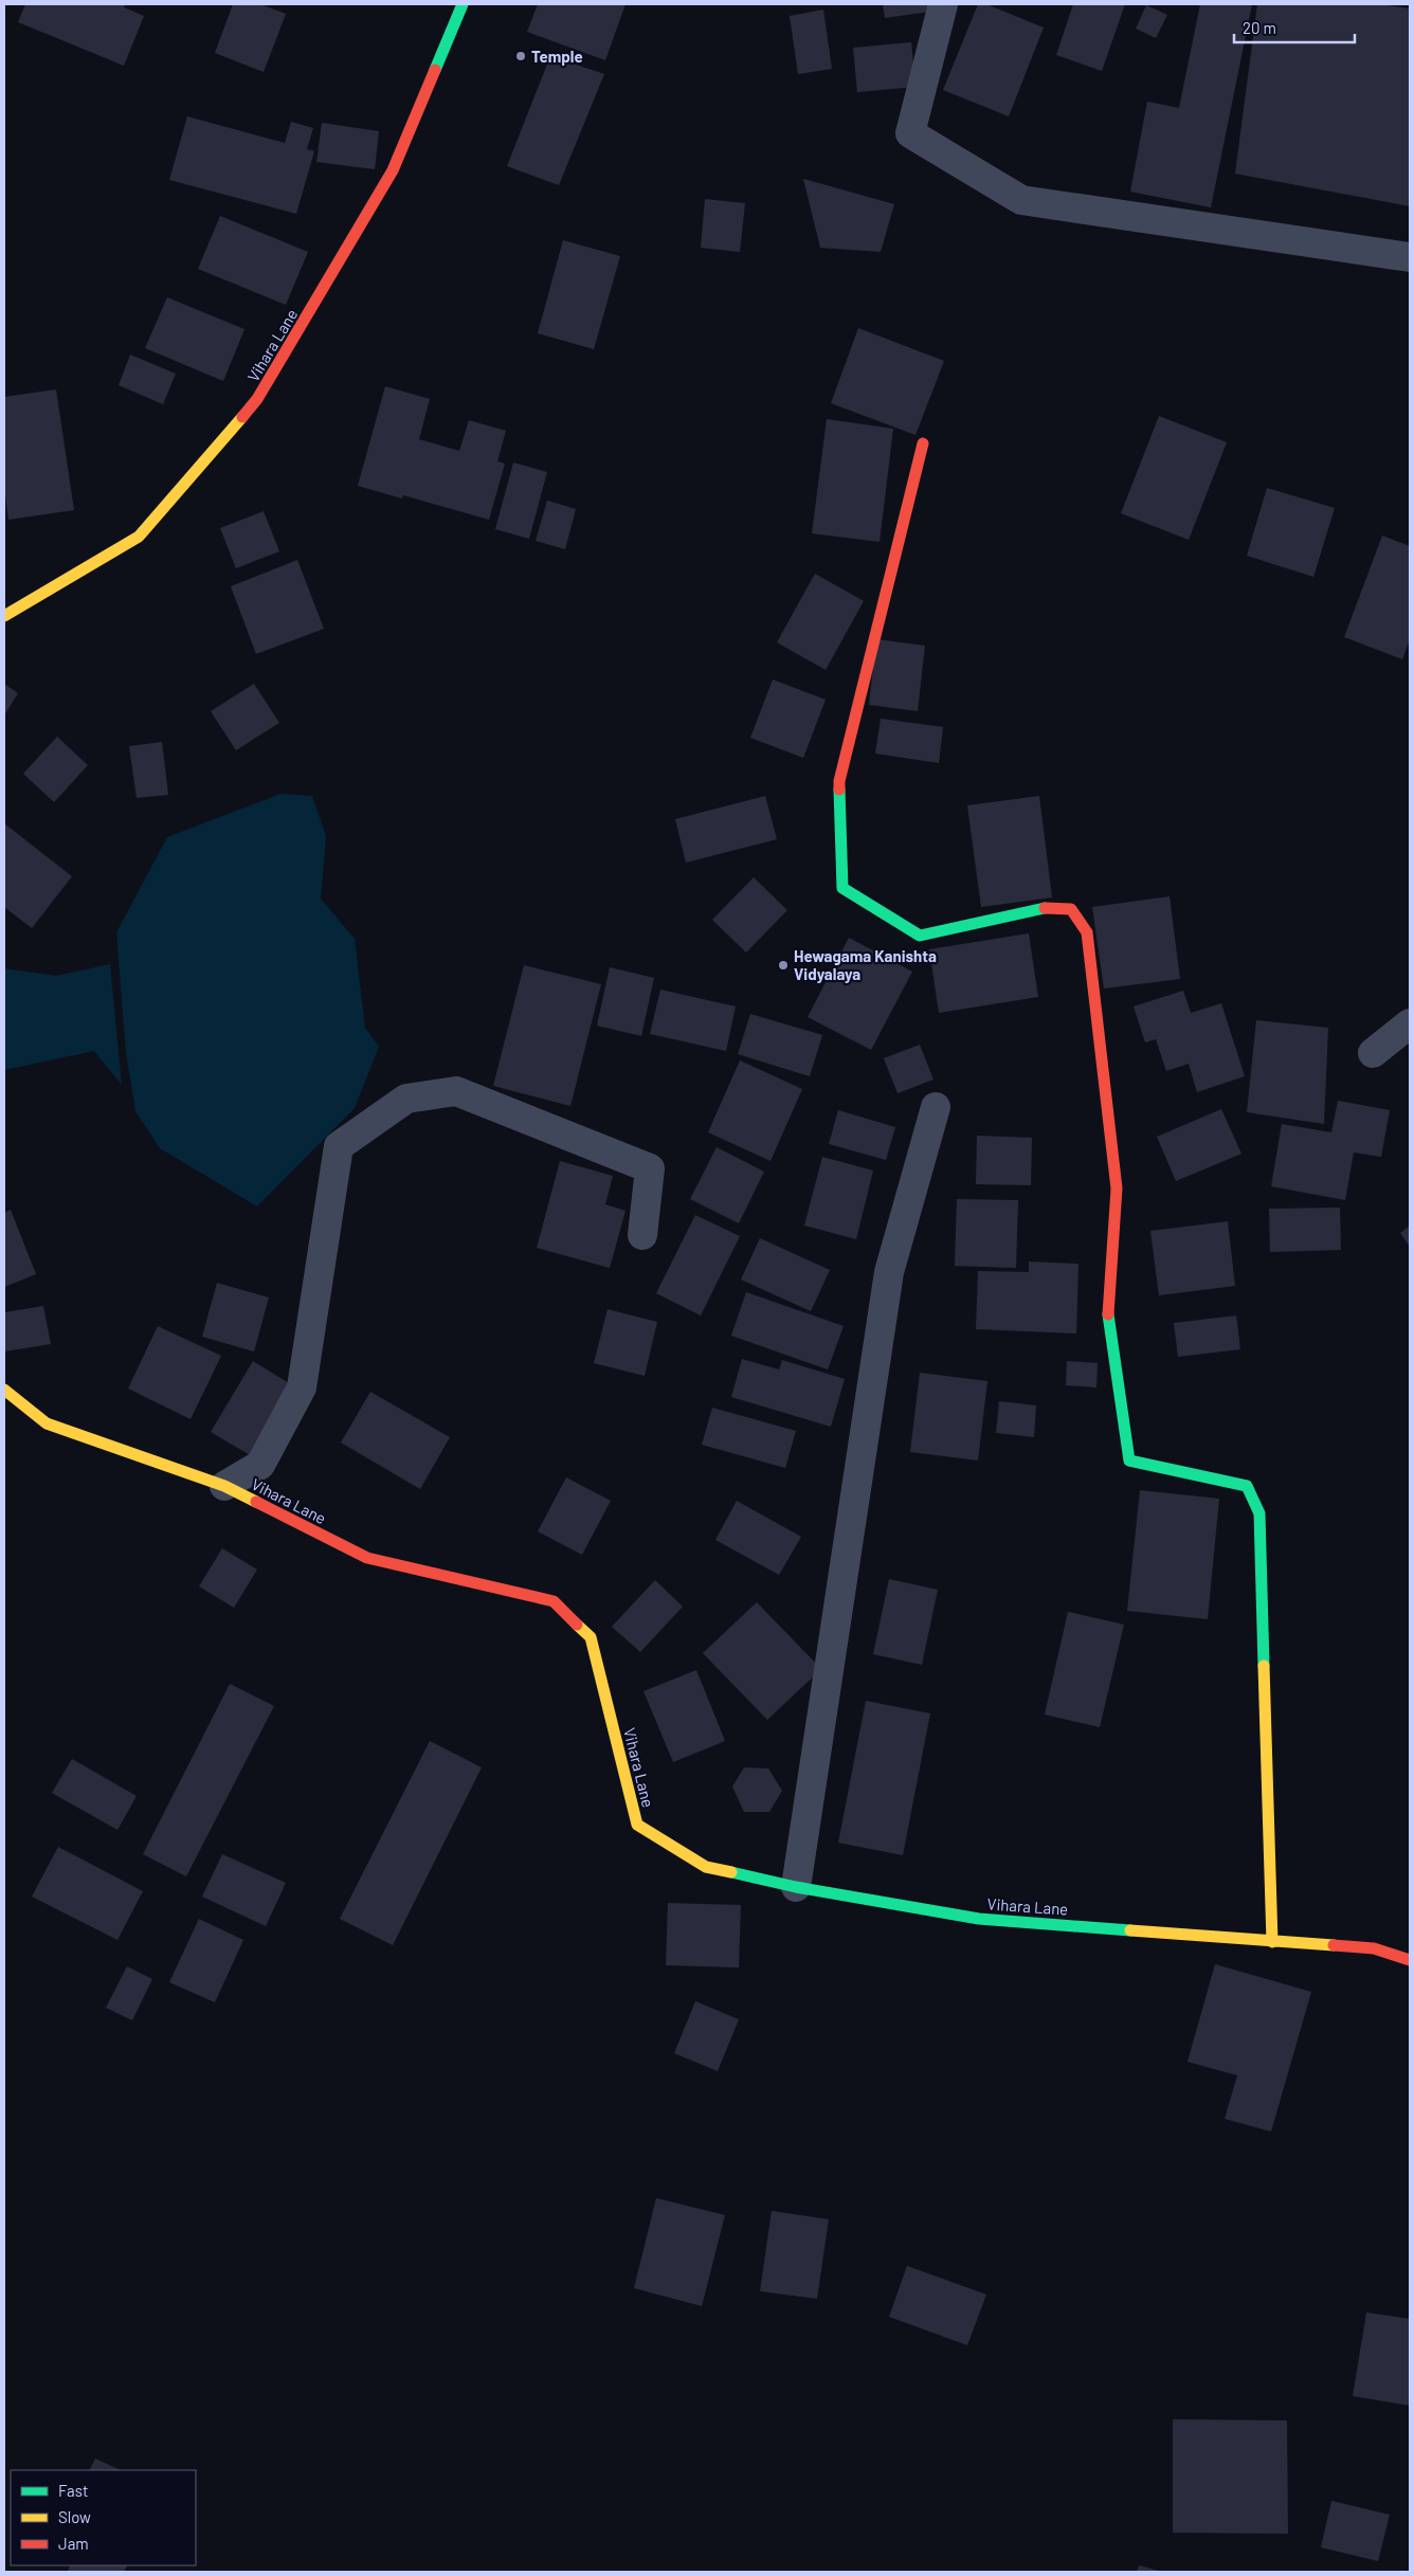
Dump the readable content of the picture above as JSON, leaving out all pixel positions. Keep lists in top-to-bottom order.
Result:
{
  "streets": {
    "street": ["Vihara Lane"]
  },
  "places": ["Temple", "Hewagama Kanishta Vidyalaya"],
  "legend": ["Fast", "Slow", "Jam"],
  "scale_bar": "20 m"
}
